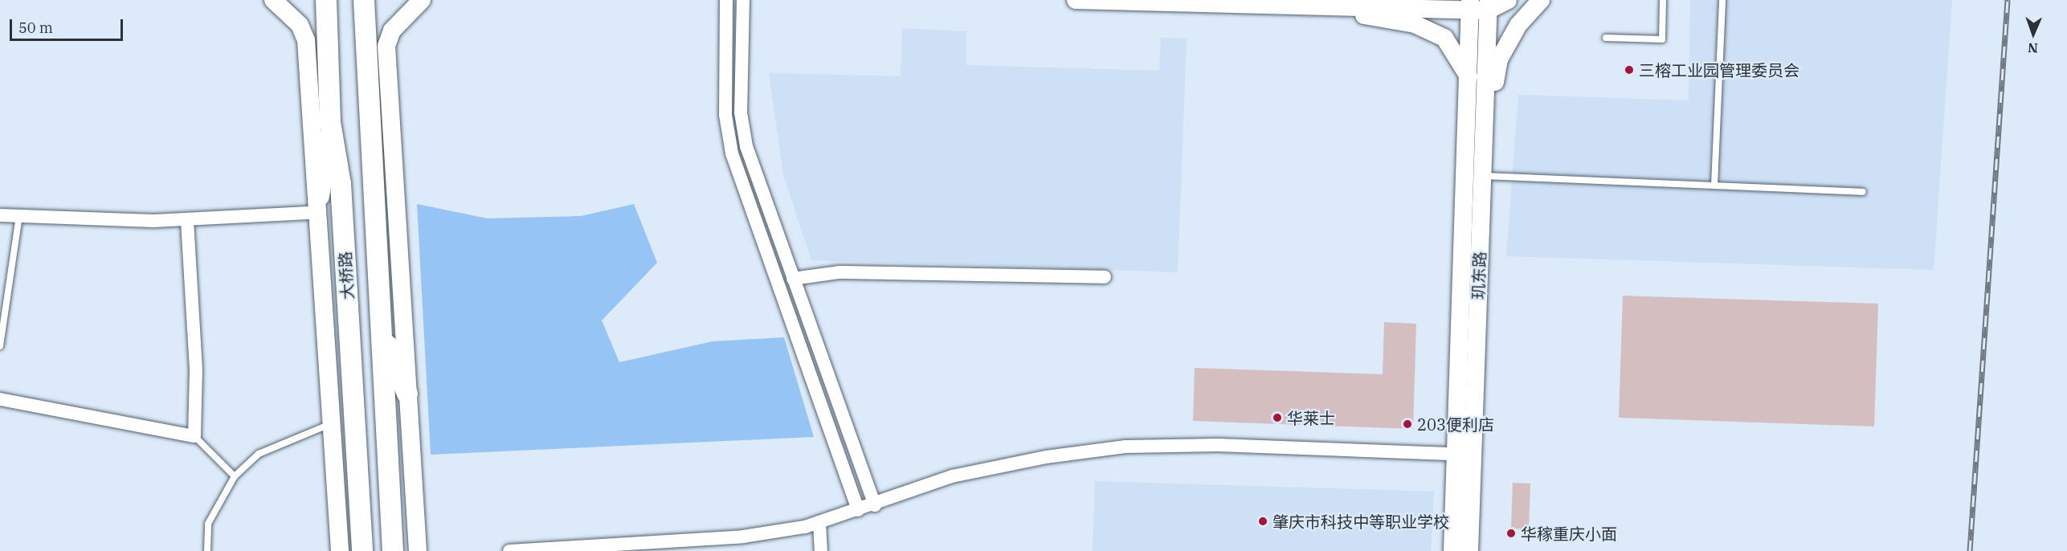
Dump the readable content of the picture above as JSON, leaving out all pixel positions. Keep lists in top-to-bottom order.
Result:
{
  "streets": {
    "main road": ["大桥路", "玑东路"]
  },
  "places": [
    "三榕工业园管理委员会",
    "华莱士",
    "203便利店",
    "肇庆市科技中等职业学校",
    "华稼重庆小面"
  ],
  "scale_bar": "50 m",
  "north": "bottom"
}
